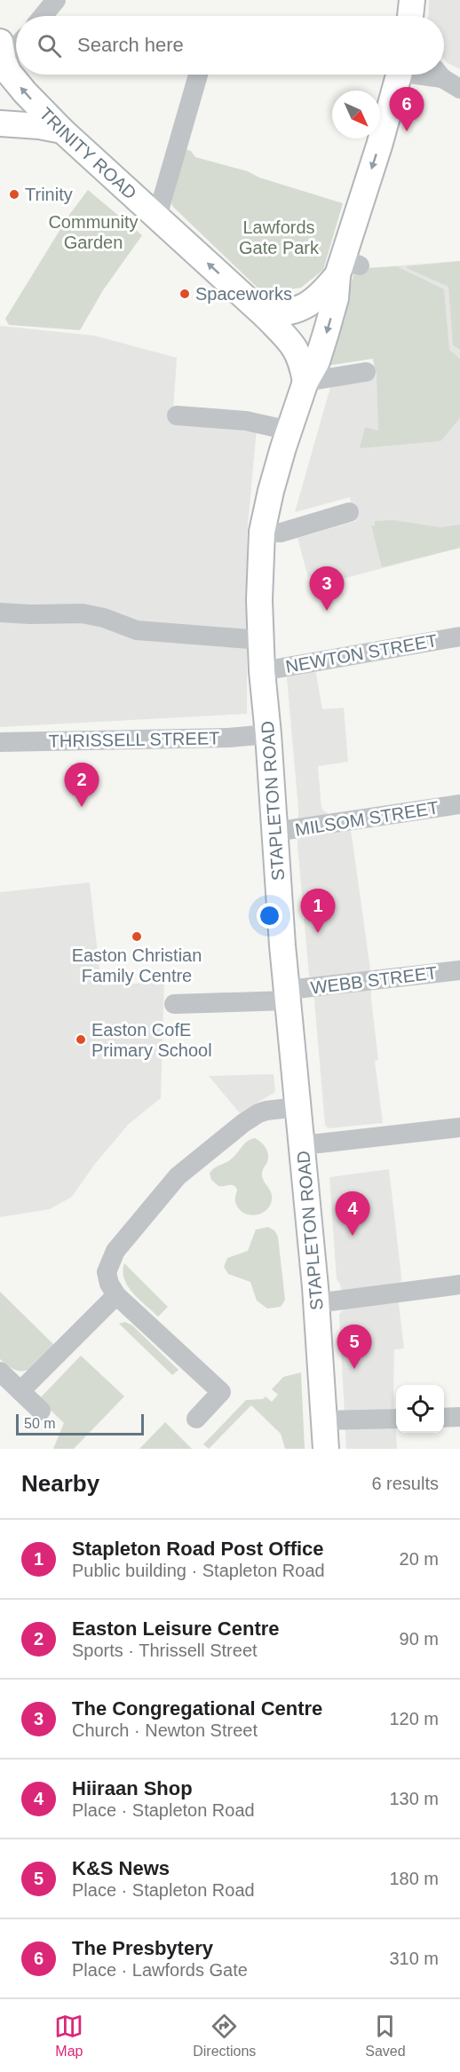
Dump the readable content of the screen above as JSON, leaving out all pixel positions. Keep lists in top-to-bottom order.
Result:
{
  "streets": {
    "main road": ["TRINITY ROAD", "STAPLETON ROAD"],
    "street": [
      "NEWTON STREET",
      "THRISSELL STREET",
      "MILSOM STREET",
      "WEBB STREET"
    ]
  },
  "crossings": [
    ["TRINITY ROAD", "STAPLETON ROAD"],
    ["NEWTON STREET", "STAPLETON ROAD"],
    ["THRISSELL STREET", "STAPLETON ROAD"],
    ["STAPLETON ROAD", "MILSOM STREET"],
    ["STAPLETON ROAD", "WEBB STREET"]
  ],
  "one_way": ["TRINITY ROAD"],
  "parks": ["Community Garden", "Lawfords Gate Park"],
  "places": [
    "Trinity",
    "Spaceworks",
    "Easton Christian Family Centre",
    "Easton CofE Primary School"
  ],
  "scale_bar": "50 m",
  "north": "bottom right",
  "page": {
    "search": "Search here",
    "pins": [
      "6",
      "3",
      "2",
      "1",
      "4",
      "5"
    ],
    "scale": "50 m",
    "heading": ["Nearby", "6 results"],
    "list": [
      {
        "mark": "1",
        "name": "Stapleton Road Post Office",
        "note": "Public building · Stapleton Road",
        "value": "20 m"
      },
      {
        "mark": "2",
        "name": "Easton Leisure Centre",
        "note": "Sports · Thrissell Street",
        "value": "90 m"
      },
      {
        "mark": "3",
        "name": "The Congregational Centre",
        "note": "Church · Newton Street",
        "value": "120 m"
      },
      {
        "mark": "4",
        "name": "Hiiraan Shop",
        "note": "Place · Stapleton Road",
        "value": "130 m"
      },
      {
        "mark": "5",
        "name": "K&S News",
        "note": "Place · Stapleton Road",
        "value": "180 m"
      },
      {
        "mark": "6",
        "name": "The Presbytery",
        "note": "Place · Lawfords Gate",
        "value": "310 m"
      }
    ],
    "nav": ["Map", "Directions", "Saved"]
  }
}
